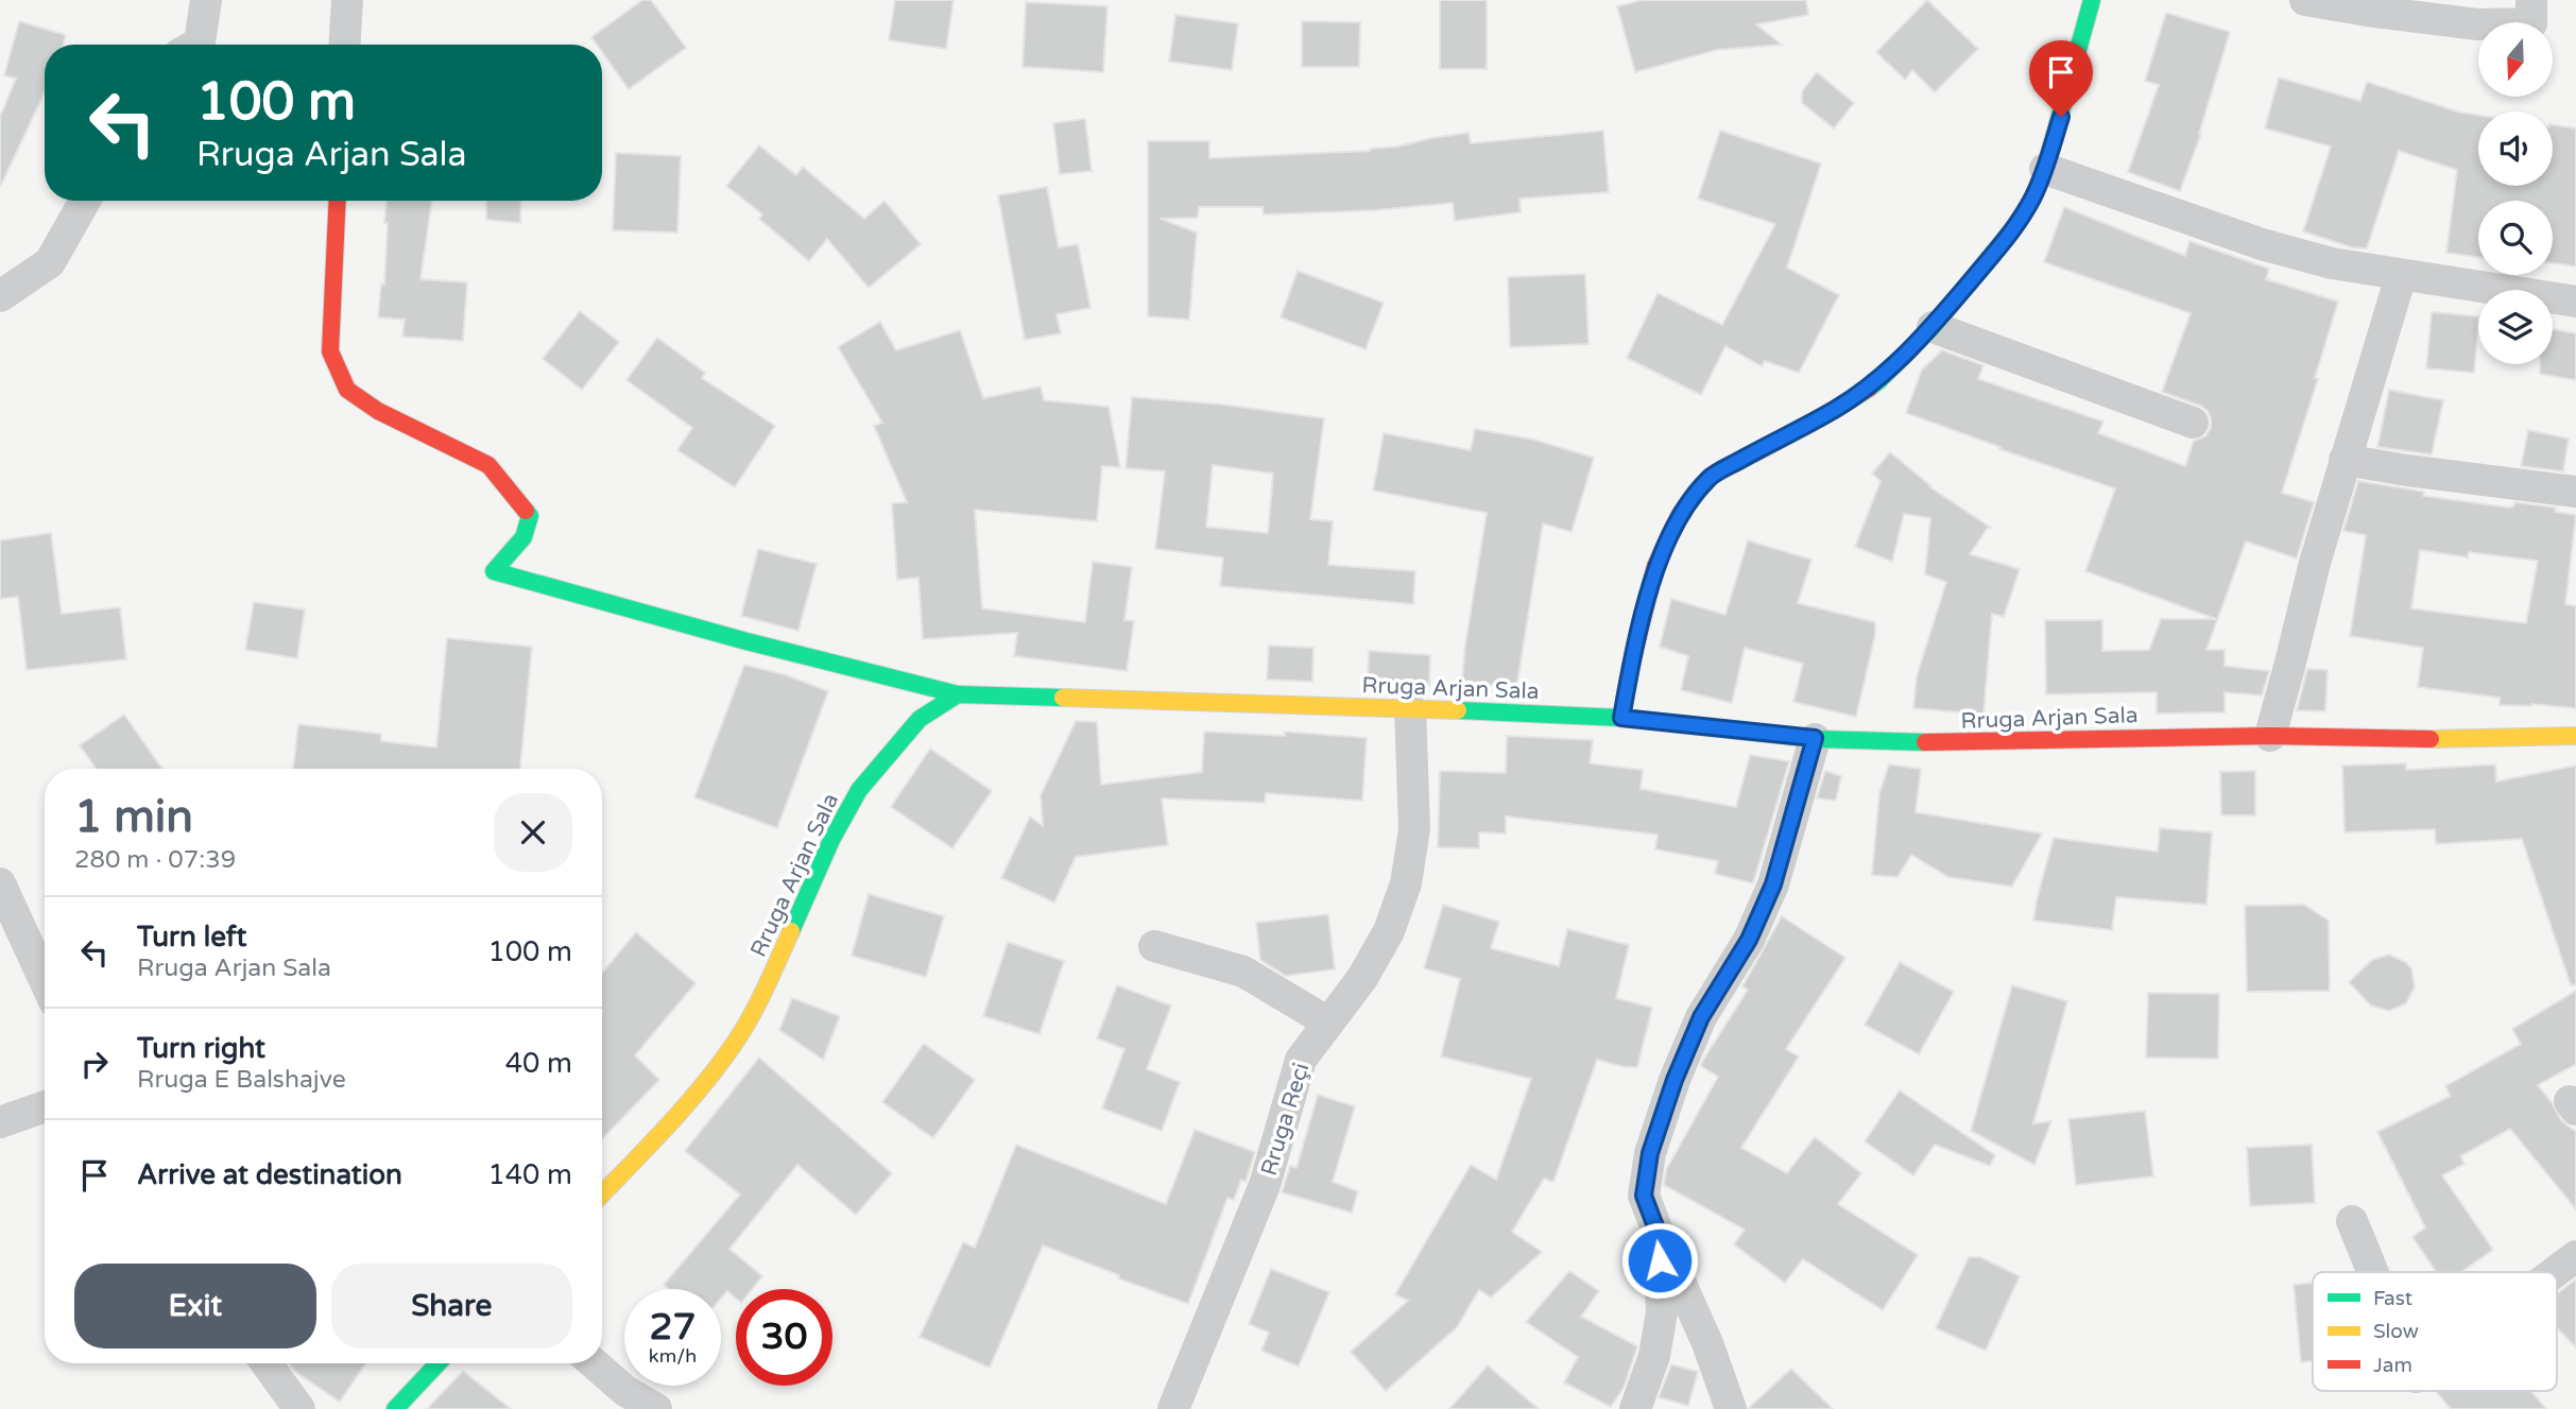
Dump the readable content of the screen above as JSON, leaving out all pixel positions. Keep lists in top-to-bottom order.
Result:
{
  "streets": {
    "street": ["Rruga Arjan Sala", "Rruga Reçi"]
  },
  "crossings": [
    ["Rruga Arjan Sala", "Rruga Reçi"]
  ],
  "legend": ["Fast", "Slow", "Jam"],
  "north": "bottom",
  "page": {
    "turn": ["100 m", "Rruga Arjan Sala"],
    "heading": ["1 min", "280 m · 07:39"],
    "list": [
      {
        "name": "Turn left",
        "note": "Rruga Arjan Sala",
        "value": "100 m"
      },
      {
        "name": "Turn right",
        "note": "Rruga E Balshajve",
        "value": "40 m"
      },
      {
        "name": "Arrive at destination",
        "value": "140 m"
      }
    ],
    "buttons": ["Exit", "Share"],
    "speed": "27 km/h",
    "limit": "30"
  }
}
